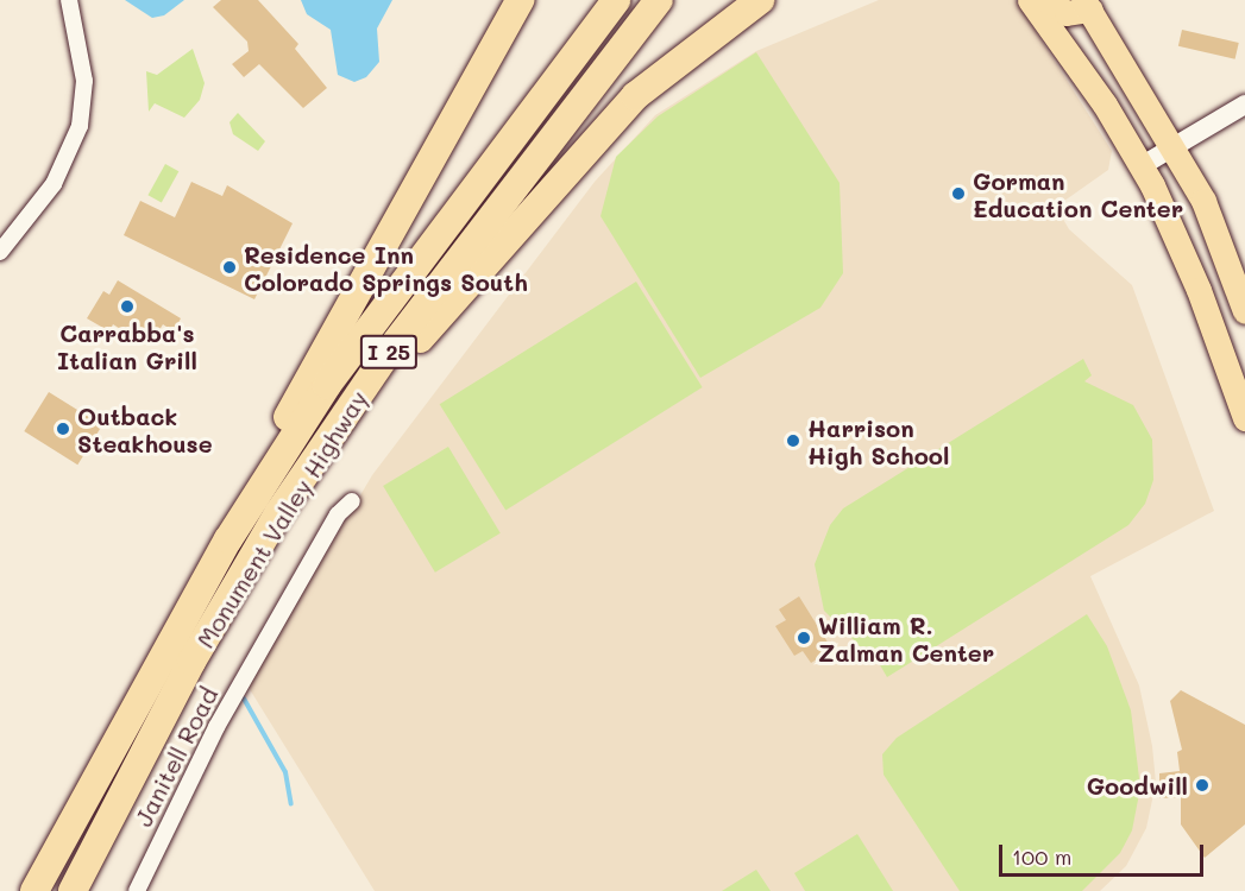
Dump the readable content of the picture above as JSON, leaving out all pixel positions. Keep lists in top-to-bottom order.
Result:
{
  "streets": {
    "highway": ["I 25", "Monument Valley Highway"],
    "street": ["Janitell Road"]
  },
  "places": [
    "Gorman Education Center",
    "Residence Inn Colorado Springs South",
    "Carrabba's Italian Grill",
    "Outback Steakhouse",
    "Harrison High School",
    "William R. Zalman Center",
    "Goodwill"
  ],
  "scale_bar": "100 m"
}
